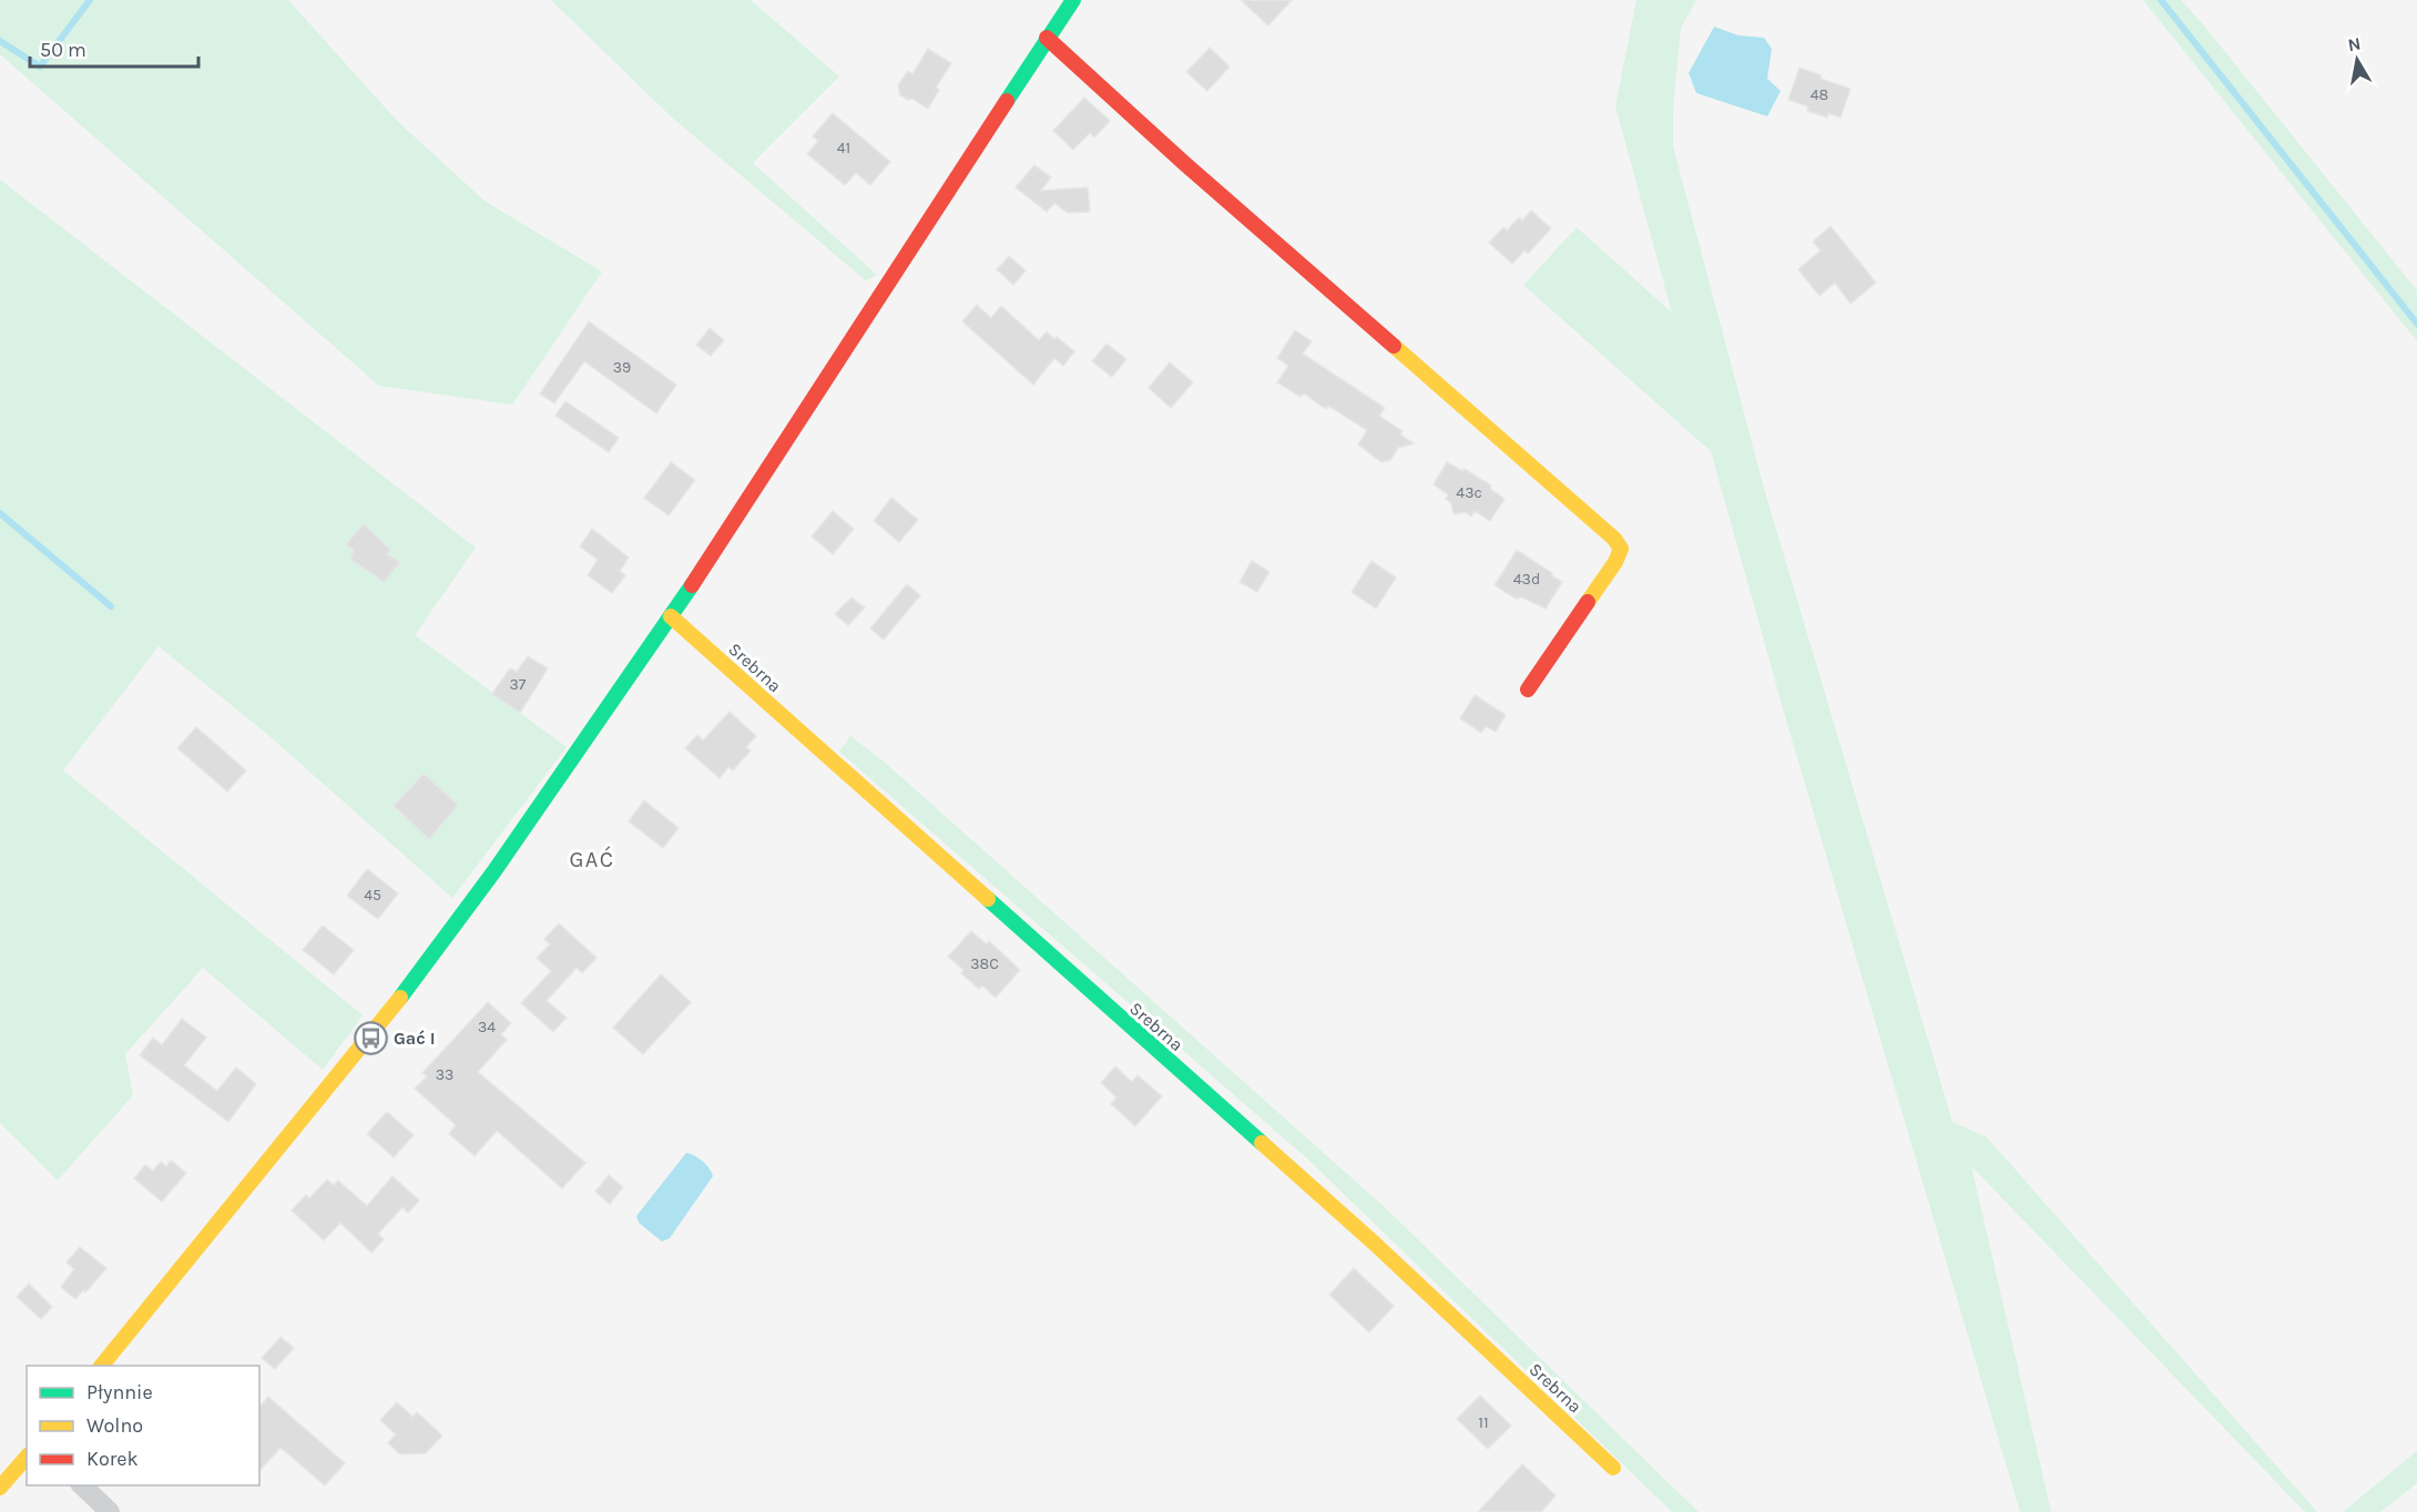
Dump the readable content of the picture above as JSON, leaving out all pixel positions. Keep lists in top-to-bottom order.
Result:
{
  "streets": {
    "street": ["Srebrna"]
  },
  "districts": ["GAĆ"],
  "places": {
    "bus stop": ["Gać I"]
  },
  "house_numbers": [
    "48",
    "41",
    "39",
    "43c",
    "43d",
    "37",
    "45",
    "38C",
    "34",
    "33",
    "11"
  ],
  "legend": ["Płynnie", "Wolno", "Korek"],
  "scale_bar": "50 m",
  "north": "top"
}
